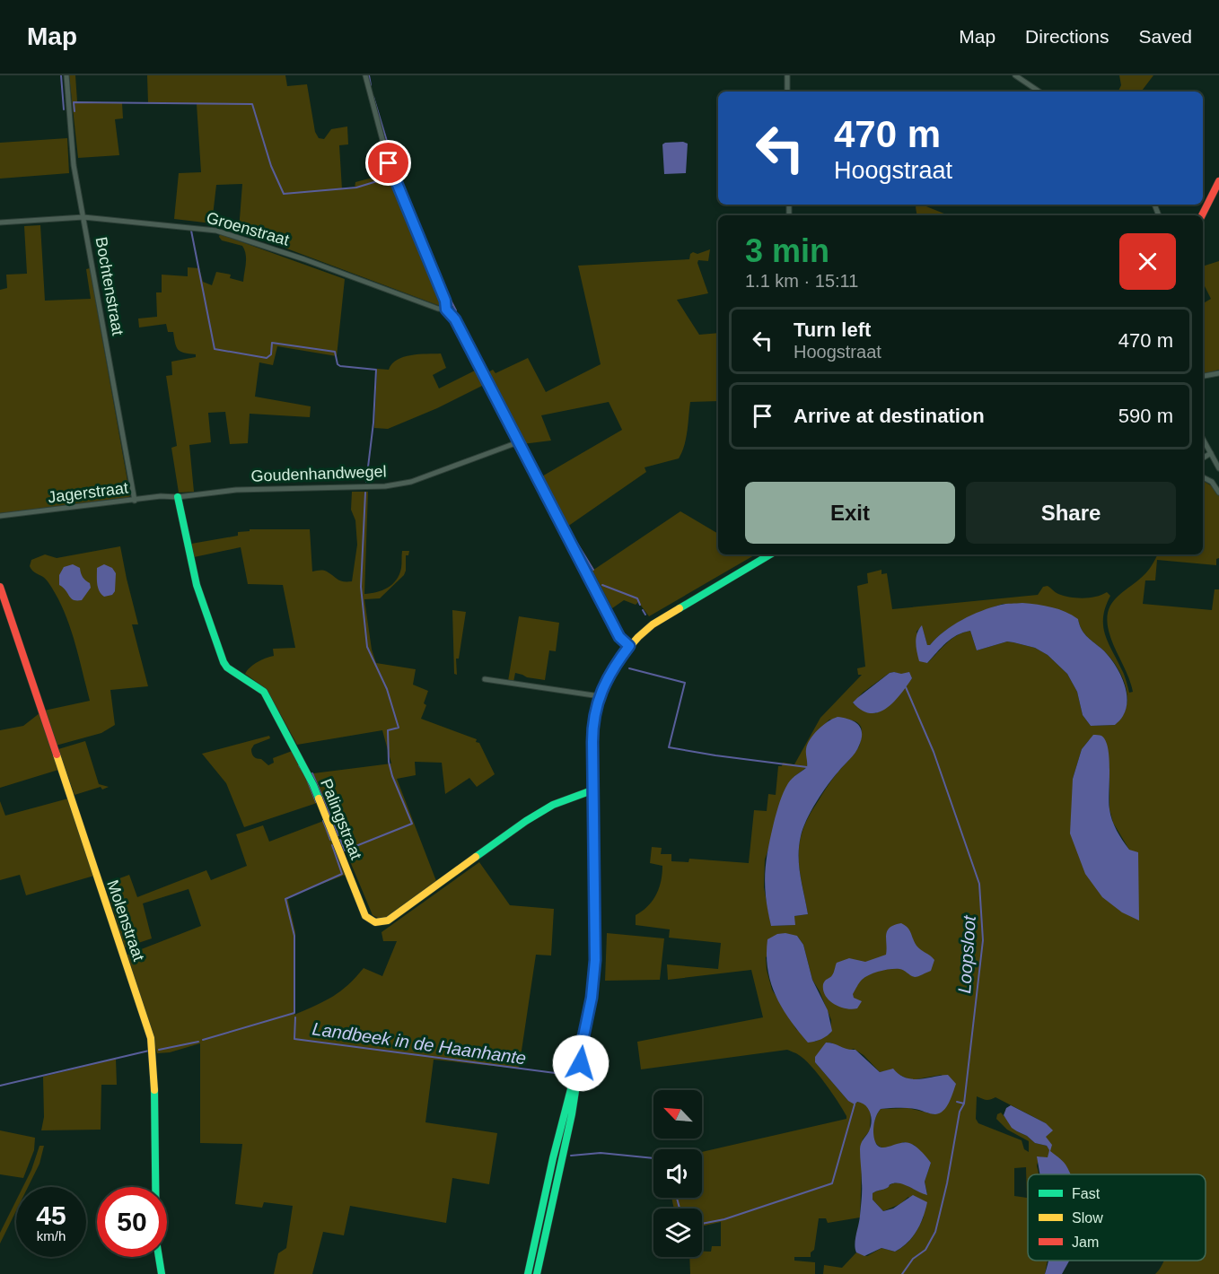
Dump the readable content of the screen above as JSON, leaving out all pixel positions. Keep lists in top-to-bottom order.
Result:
{
  "streets": {
    "street": [
      "Groenstraat",
      "Bochtenstraat",
      "Goudenhandwegel",
      "Jagerstraat",
      "Palingstraat",
      "Molenstraat"
    ]
  },
  "crossings": [
    ["Groenstraat", "Bochtenstraat"],
    ["Bochtenstraat", "Jagerstraat"],
    ["Goudenhandwegel", "Jagerstraat"],
    ["Goudenhandwegel", "Palingstraat"],
    ["Jagerstraat", "Palingstraat"]
  ],
  "water": ["Loopsloot", "Landbeek in de Haanhante"],
  "legend": ["Fast", "Slow", "Jam"],
  "north": "top left",
  "page": {
    "header": "Map",
    "nav": ["Map", "Directions", "Saved"],
    "turn": ["470 m", "Hoogstraat"],
    "heading": ["3 min", "1.1 km · 15:11"],
    "list": [
      {
        "name": "Turn left",
        "note": "Hoogstraat",
        "value": "470 m"
      },
      {
        "name": "Arrive at destination",
        "value": "590 m"
      }
    ],
    "buttons": ["Exit", "Share"],
    "speed": "45 km/h",
    "limit": "50"
  }
}
